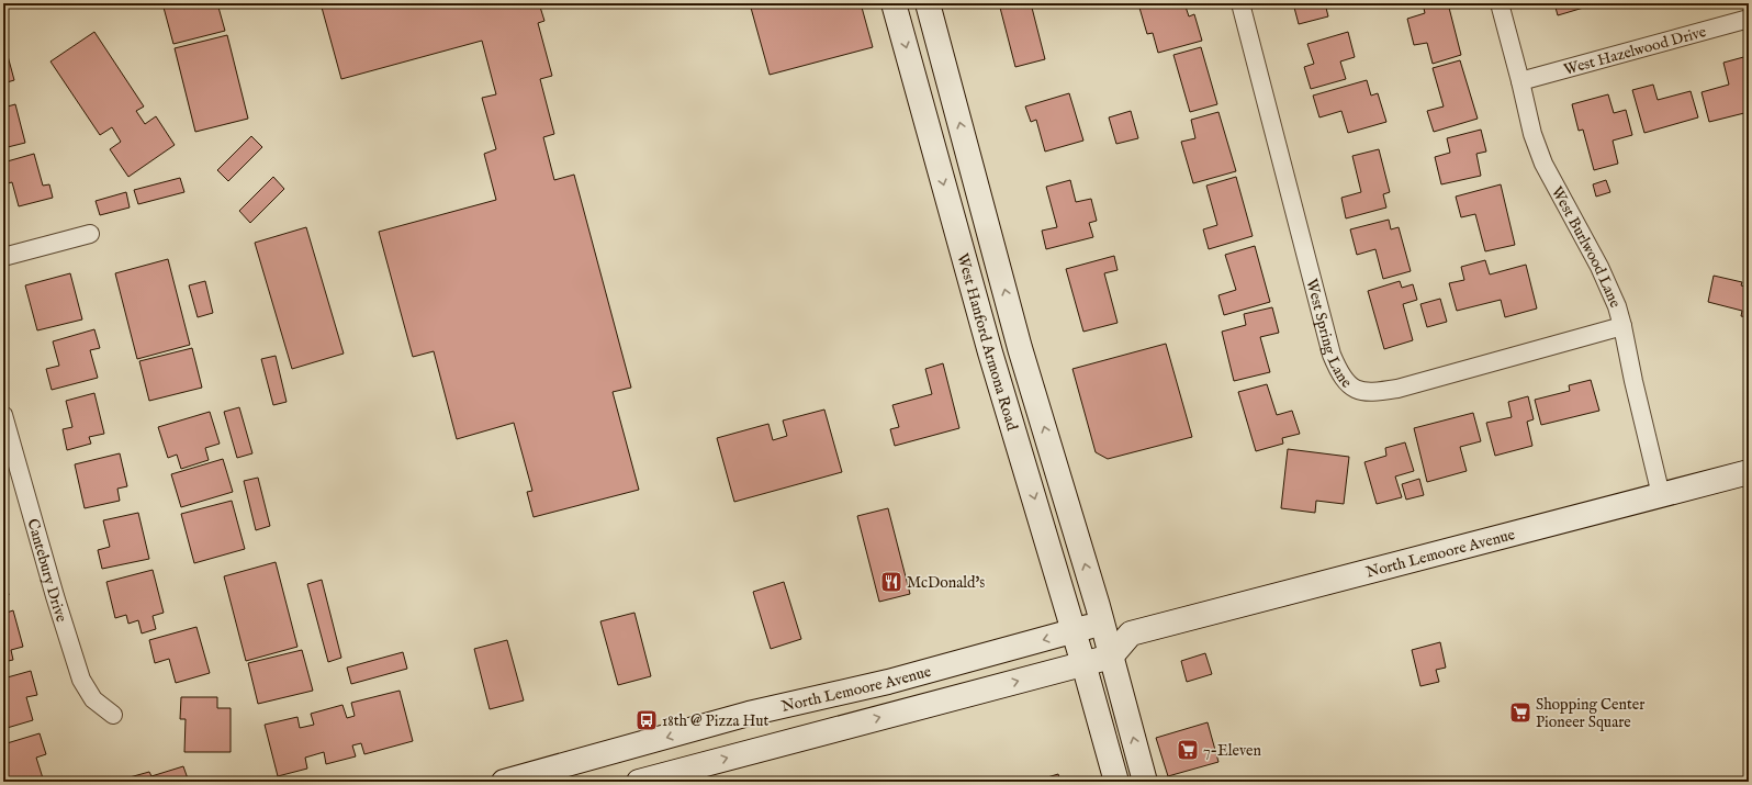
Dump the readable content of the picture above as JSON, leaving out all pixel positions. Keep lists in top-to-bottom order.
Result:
{
  "streets": {
    "main road": ["West Hanford Armona Road", "North Lemoore Avenue"],
    "street": [
      "West Hazelwood Drive",
      "West Burlwood Lane",
      "West Spring Lane",
      "Cantebury Drive"
    ]
  },
  "crossings": [
    ["West Hazelwood Drive", "West Burlwood Lane"],
    ["West Burlwood Lane", "West Spring Lane"],
    ["West Burlwood Lane", "North Lemoore Avenue"],
    ["West Hanford Armona Road", "North Lemoore Avenue"]
  ],
  "places": {
    "restaurant": ["McDonald's"],
    "supermarket": ["Shopping Center Pioneer Square", "7-Eleven"],
    "bus stop": ["18th @ Pizza Hut"]
  }
}
